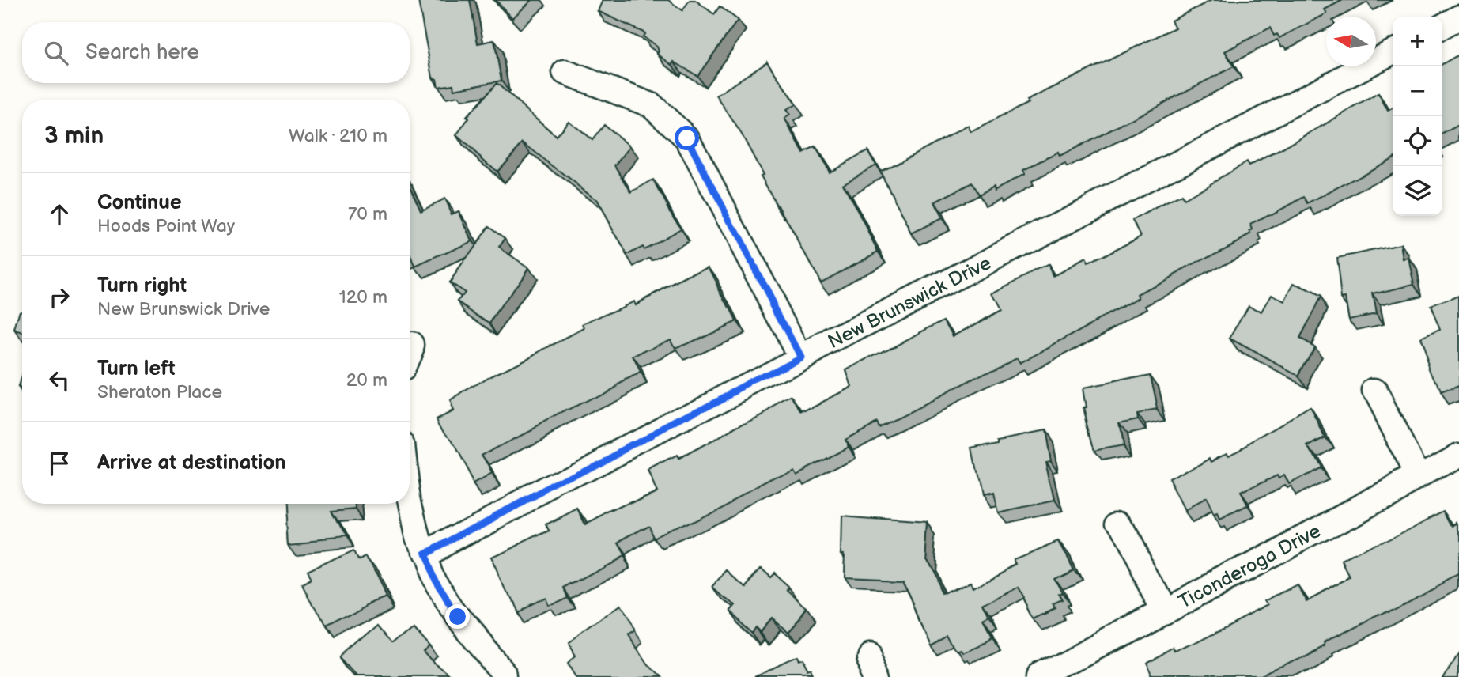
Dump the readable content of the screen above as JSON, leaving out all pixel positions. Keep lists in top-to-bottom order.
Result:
{
  "streets": {
    "street": ["New Brunswick Drive", "Ticonderoga Drive"]
  },
  "north": "left",
  "page": {
    "map_buttons": ["+", "−"],
    "search": "Search here",
    "heading": ["3 min", "Walk · 210 m"],
    "list": [
      ["Continue", "Hoods Point Way", "70 m"],
      ["Turn right", "New Brunswick Drive", "120 m"],
      ["Turn left", "Sheraton Place", "20 m"],
      "Arrive at destination"
    ]
  }
}
